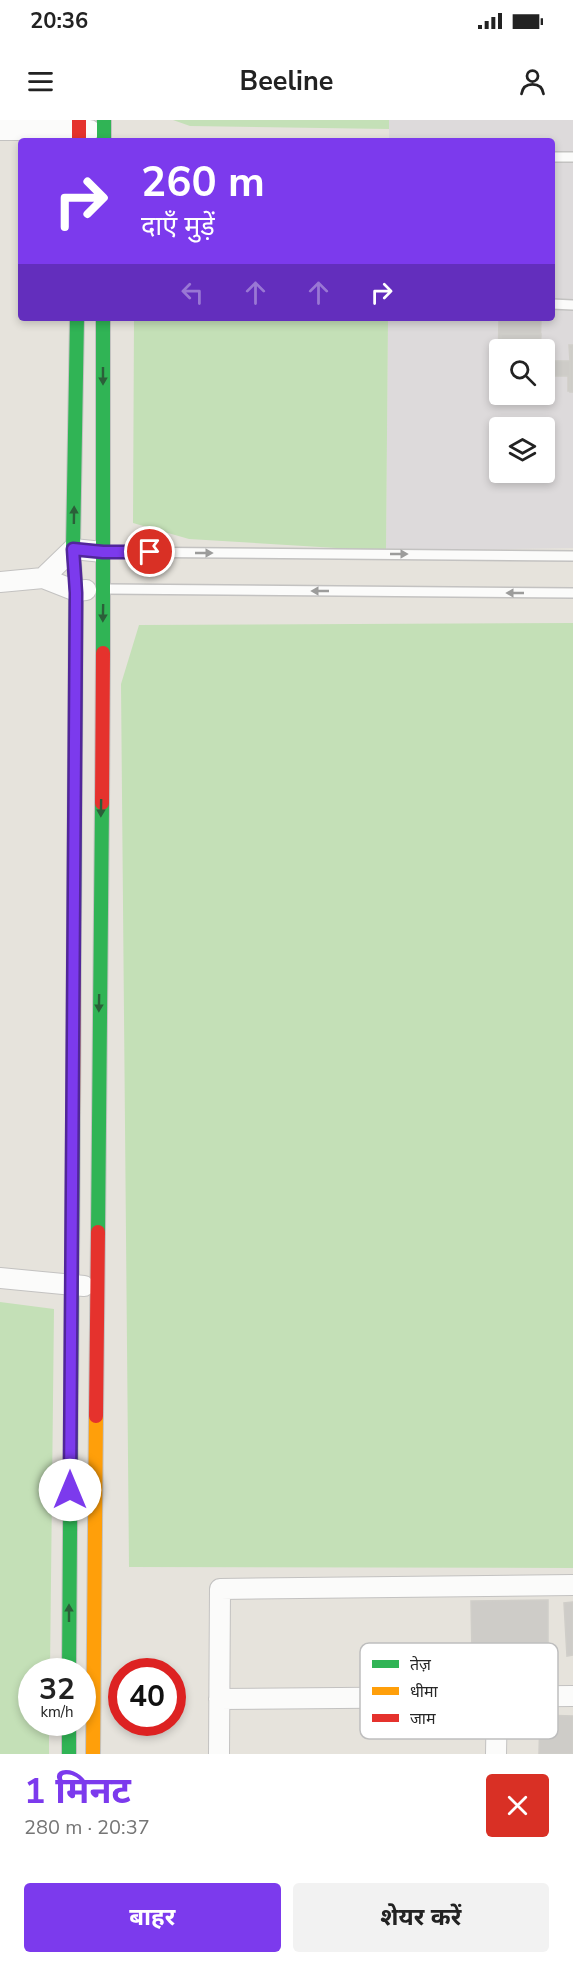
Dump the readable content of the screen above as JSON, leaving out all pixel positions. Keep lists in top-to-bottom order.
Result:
{
  "legend": ["तेज़", "धीमा", "जाम"],
  "page": {
    "status": "20:36",
    "header": "Beeline",
    "turn": ["260 m", "दाएँ मुड़ें"],
    "speed": "32 km/h",
    "limit": "40",
    "heading": ["1 मिनट", "280 m · 20:37"],
    "buttons": ["बाहर", "शेयर करें"]
  }
}
